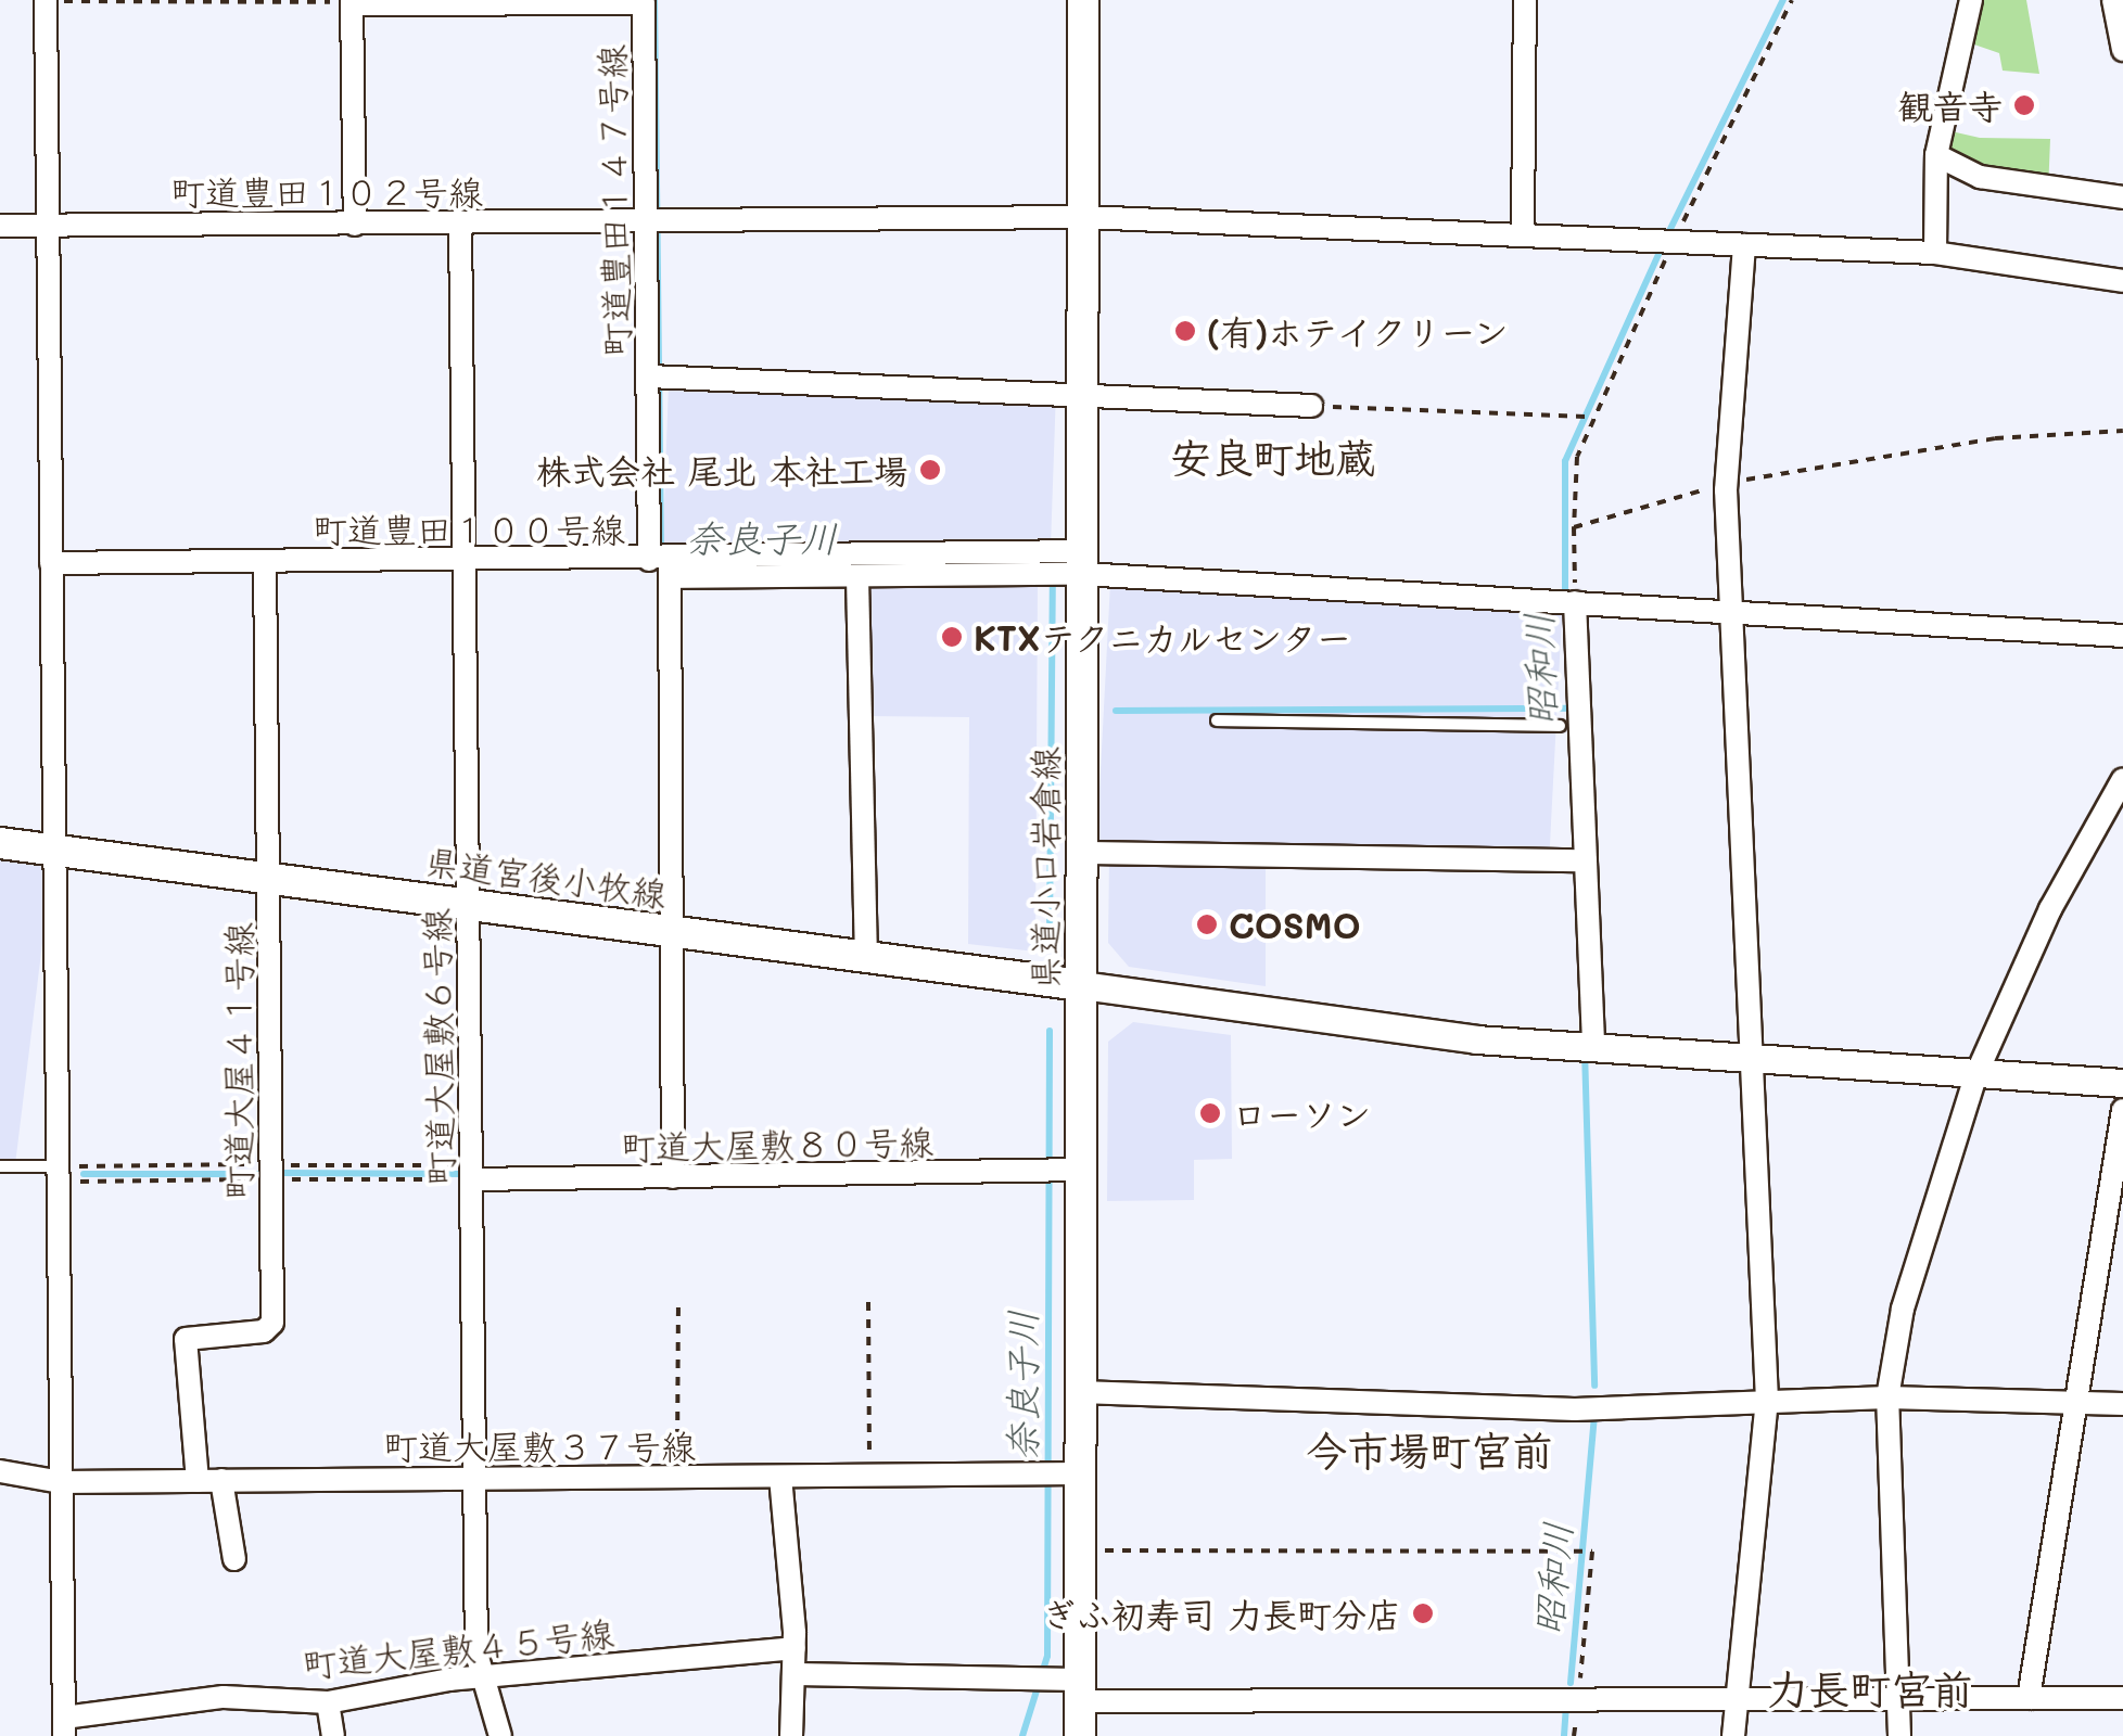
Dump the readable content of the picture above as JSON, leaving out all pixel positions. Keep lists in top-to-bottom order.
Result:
{
  "streets": {
    "main road": ["県道小口岩倉線", "県道宮後小牧線"],
    "street": [
      "町道豊田１０２号線",
      "町道豊田１４７号線",
      "町道豊田１００号線",
      "町道大屋敷６号線",
      "町道大屋４１号線",
      "町道大屋敷８０号線",
      "町道大屋敷３７号線",
      "町道大屋敷４５号線"
    ]
  },
  "crossings": [
    ["町道豊田１０２号線", "町道豊田１４７号線"],
    ["町道豊田１０２号線", "県道小口岩倉線"],
    ["町道豊田１０２号線", "町道大屋敷６号線"],
    ["町道豊田１４７号線", "町道豊田１００号線"],
    ["町道豊田１４７号線", "県道宮後小牧線"],
    ["町道豊田１４７号線", "町道大屋敷８０号線"],
    ["町道豊田１００号線", "県道小口岩倉線"],
    ["町道豊田１００号線", "町道大屋敷６号線"],
    ["町道豊田１００号線", "町道大屋４１号線"],
    ["県道小口岩倉線", "県道宮後小牧線"],
    ["県道小口岩倉線", "町道大屋敷８０号線"],
    ["県道小口岩倉線", "町道大屋敷３７号線"],
    ["県道宮後小牧線", "町道大屋敷６号線"],
    ["県道宮後小牧線", "町道大屋４１号線"],
    ["町道大屋敷６号線", "町道大屋敷８０号線"],
    ["町道大屋敷６号線", "町道大屋敷３７号線"],
    ["町道大屋敷６号線", "町道大屋敷４５号線"],
    ["町道大屋４１号線", "町道大屋敷３７号線"]
  ],
  "districts": ["安良町地蔵", "今市場町宮前", "力長町宮前"],
  "water": ["奈良子川", "昭和川"],
  "places": [
    "観音寺",
    "(有)ホテイクリーン",
    "株式会社 尾北 本社工場",
    "KTXテクニカルセンター",
    "COSMO",
    "ローソン",
    "ぎふ初寿司 力長町分店"
  ]
}
